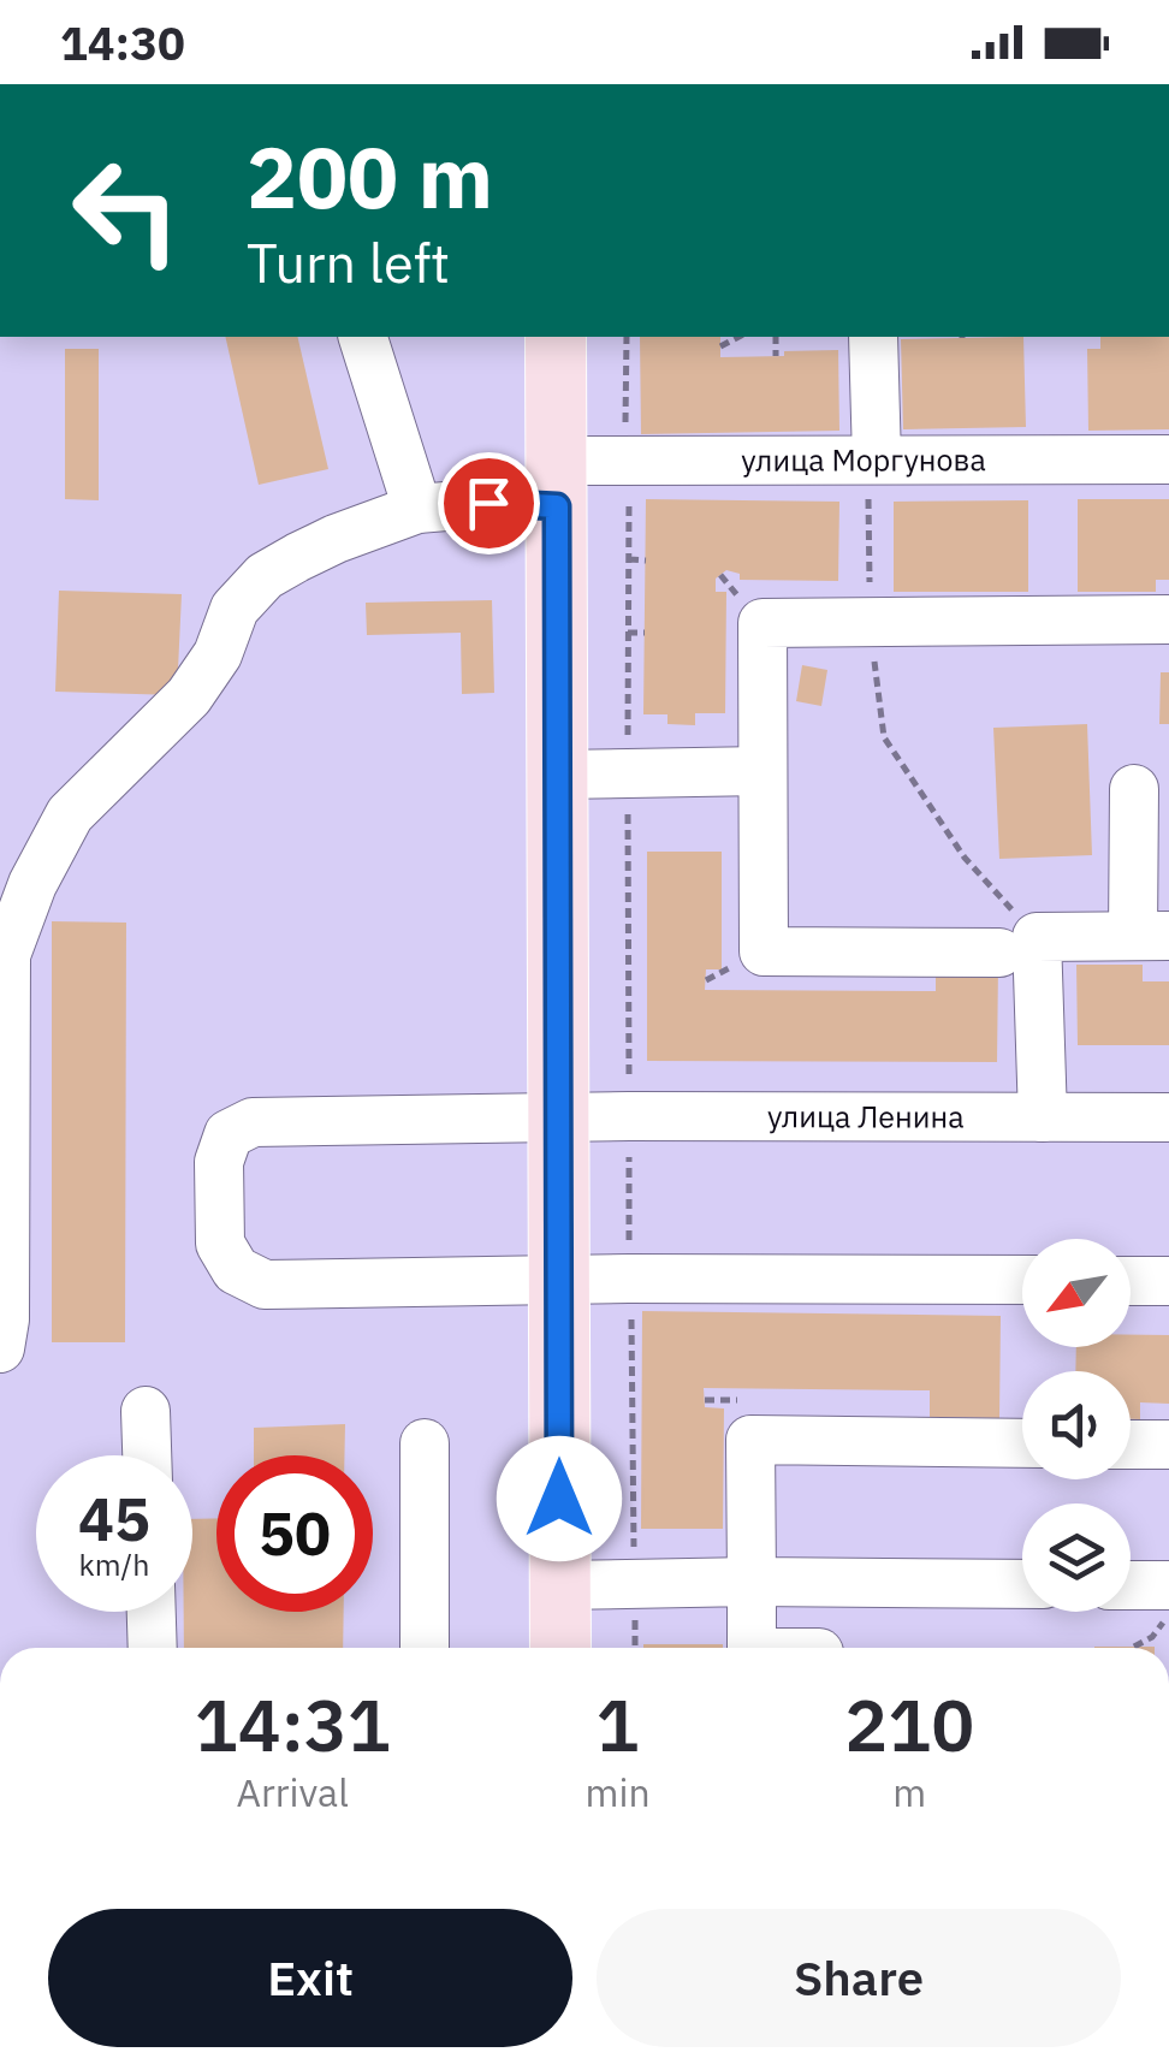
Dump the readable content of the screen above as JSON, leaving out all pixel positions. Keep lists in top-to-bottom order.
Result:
{
  "streets": {
    "street": ["улица Моргунова", "улица Ленина"]
  },
  "north": "bottom left",
  "page": {
    "status": "14:30",
    "turn": ["200 m", "Turn left"],
    "speed": "45 km/h",
    "limit": "50",
    "eta": [
      "14:31",
      "Arrival",
      "1",
      "min",
      "210",
      "m"
    ],
    "buttons": ["Exit", "Share"]
  }
}
